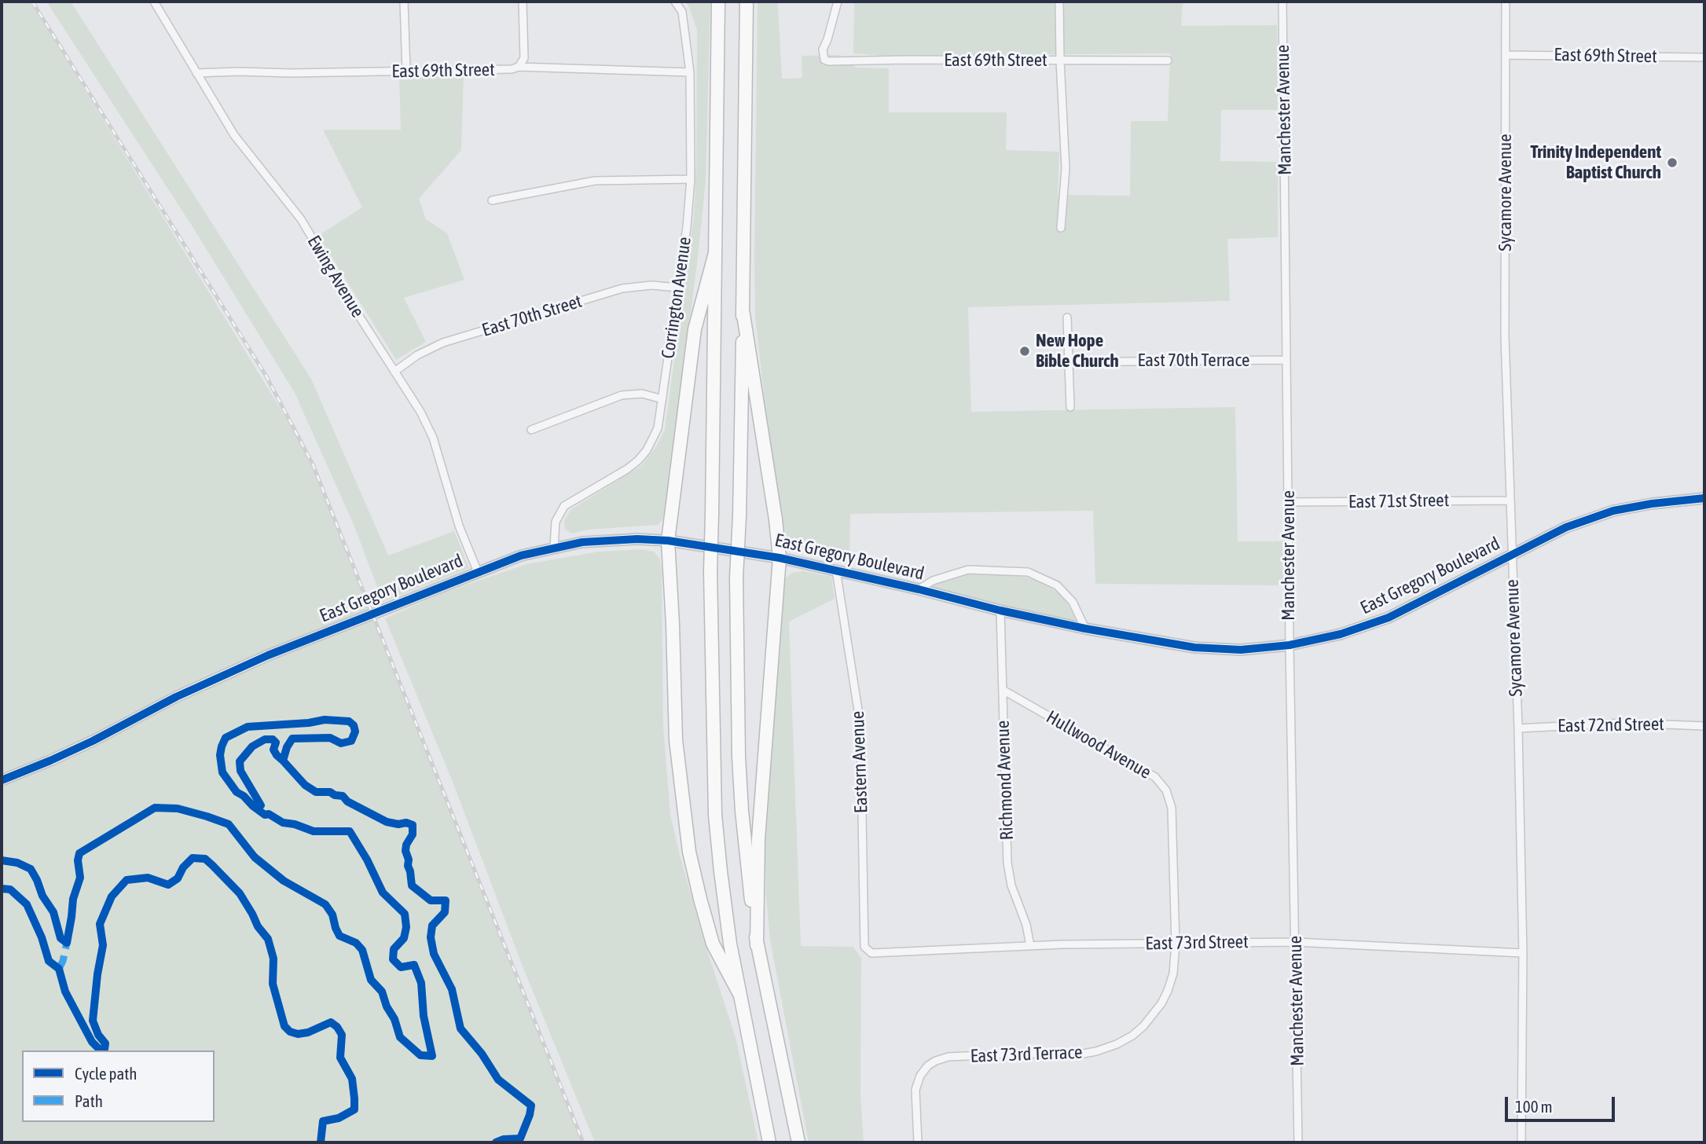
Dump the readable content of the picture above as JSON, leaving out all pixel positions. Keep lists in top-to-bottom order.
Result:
{
  "streets": {
    "main road": ["East Gregory Boulevard"],
    "street": [
      "East 69th Street",
      "Manchester Avenue",
      "Sycamore Avenue",
      "Ewing Avenue",
      "Corrington Avenue",
      "East 70th Street",
      "East 70th Terrace",
      "East 71st Street",
      "East 72nd Street",
      "Hullwood Avenue",
      "Eastern Avenue",
      "Richmond Avenue",
      "East 73rd Street",
      "East 73rd Terrace"
    ]
  },
  "crossings": [
    ["East 69th Street", "Sycamore Avenue"],
    ["East 69th Street", "Ewing Avenue"],
    ["East 69th Street", "Corrington Avenue"],
    ["Manchester Avenue", "East 70th Terrace"],
    ["Manchester Avenue", "East 71st Street"],
    ["Manchester Avenue", "East Gregory Boulevard"],
    ["Manchester Avenue", "East 73rd Street"],
    ["Sycamore Avenue", "East 71st Street"],
    ["Sycamore Avenue", "East Gregory Boulevard"],
    ["Sycamore Avenue", "East 72nd Street"],
    ["Sycamore Avenue", "East 73rd Street"],
    ["Ewing Avenue", "East 70th Street"],
    ["Ewing Avenue", "East Gregory Boulevard"],
    ["Corrington Avenue", "East 70th Street"],
    ["Corrington Avenue", "East Gregory Boulevard"],
    ["East Gregory Boulevard", "Eastern Avenue"],
    ["East Gregory Boulevard", "Richmond Avenue"],
    ["Hullwood Avenue", "Richmond Avenue"],
    ["Hullwood Avenue", "East 73rd Street"],
    ["Hullwood Avenue", "East 73rd Terrace"],
    ["Eastern Avenue", "East 73rd Street"],
    ["Richmond Avenue", "East 73rd Street"]
  ],
  "places": ["Trinity Independent Baptist Church", "New Hope Bible Church"],
  "legend": ["Cycle path", "Path"],
  "scale_bar": "100 m"
}
